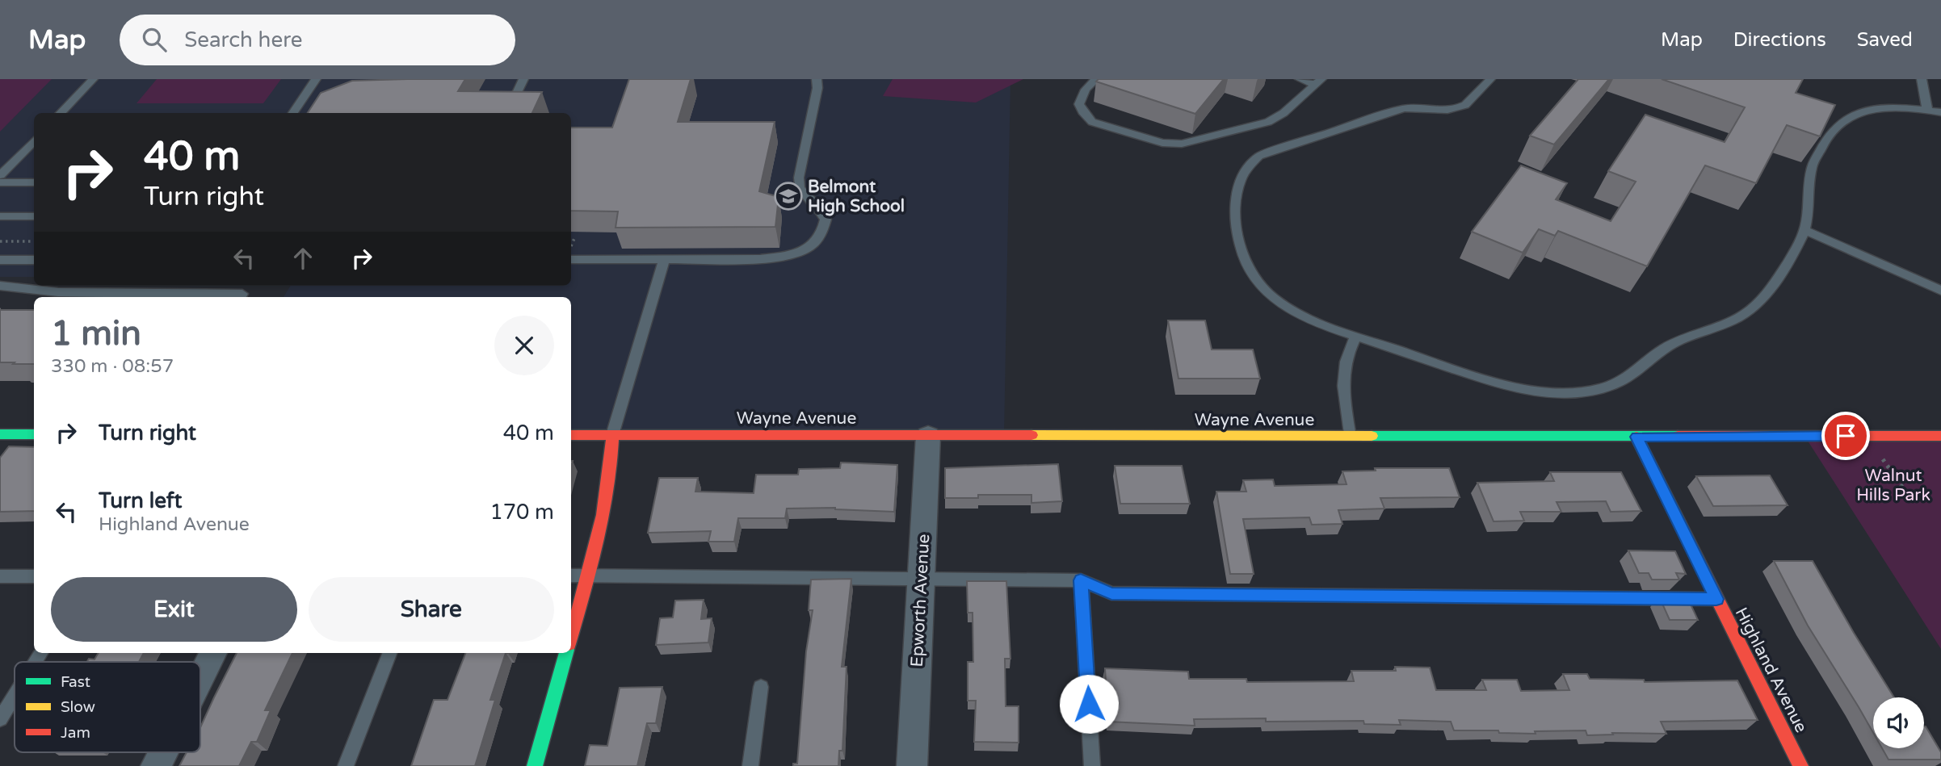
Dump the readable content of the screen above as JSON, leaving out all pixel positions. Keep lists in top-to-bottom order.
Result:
{
  "streets": {
    "main road": ["Wayne Avenue", "Highland Avenue"],
    "street": ["Epworth Avenue"]
  },
  "crossings": [
    ["Wayne Avenue", "Epworth Avenue"],
    ["Wayne Avenue", "Highland Avenue"]
  ],
  "parks": ["Walnut Hills Park"],
  "places": {
    "school or university": ["Belmont High School"]
  },
  "legend": ["Fast", "Slow", "Jam"],
  "page": {
    "header": "Map",
    "search": "Search here",
    "nav": ["Map", "Directions", "Saved"],
    "turn": ["40 m", "Turn right"],
    "heading": ["1 min", "330 m · 08:57"],
    "list": [
      {
        "name": "Turn right",
        "value": "40 m"
      },
      {
        "name": "Turn left",
        "note": "Highland Avenue",
        "value": "170 m"
      }
    ],
    "buttons": ["Exit", "Share"]
  }
}
